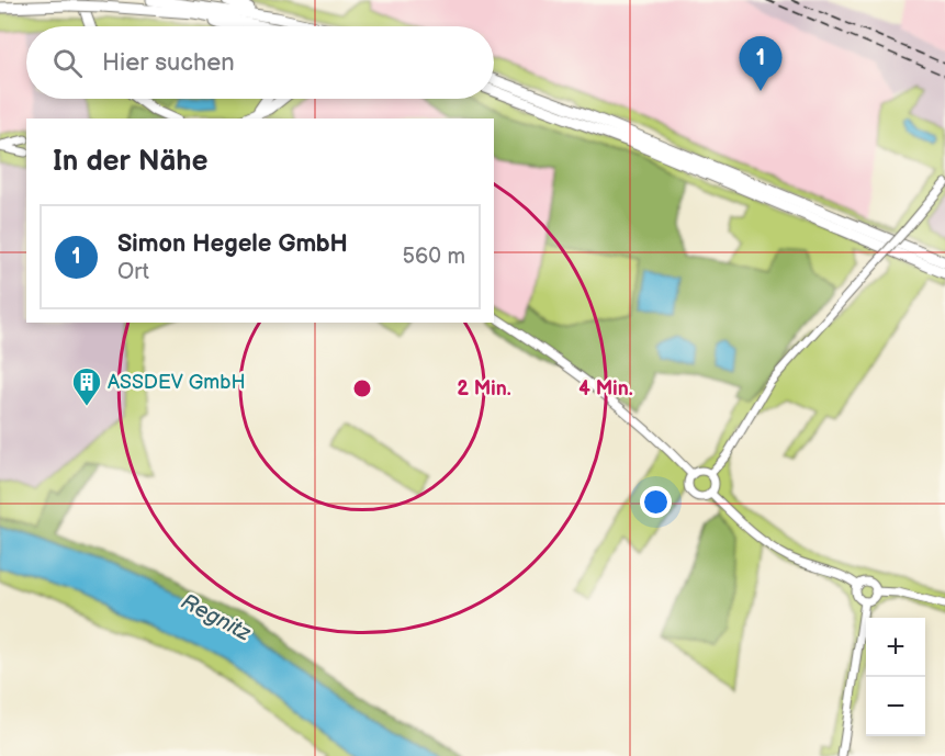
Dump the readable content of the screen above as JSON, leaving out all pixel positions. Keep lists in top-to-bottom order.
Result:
{
  "water": ["Regnitz"],
  "places": {
    "building": ["ASSDEV GmbH"]
  },
  "page": {
    "search": "Hier suchen",
    "pins": "1",
    "heading": "In der Nähe",
    "list": [
      {
        "mark": "1",
        "name": "Simon Hegele GmbH",
        "note": "Ort",
        "value": "560 m"
      }
    ],
    "map_buttons": ["+", "−"]
  },
  "rings": ["2 Min.", "4 Min."]
}
